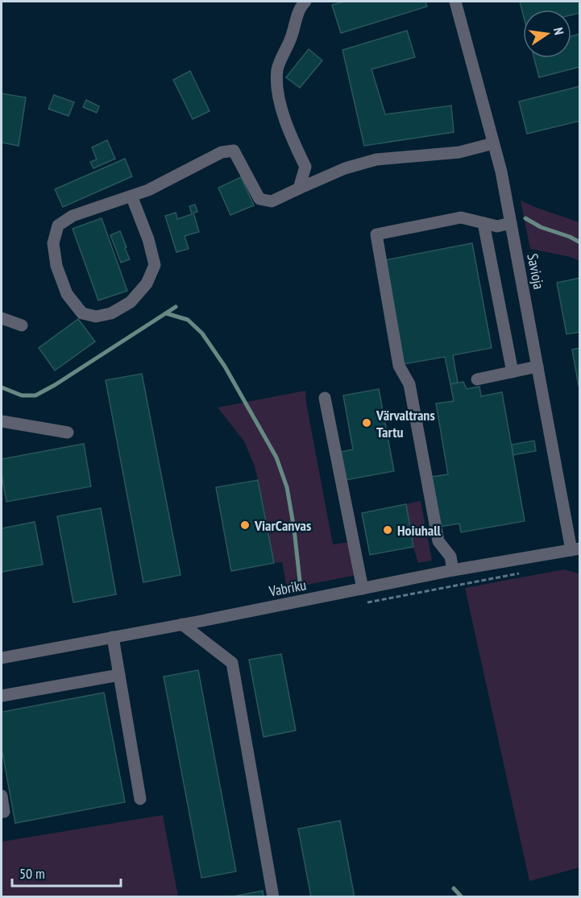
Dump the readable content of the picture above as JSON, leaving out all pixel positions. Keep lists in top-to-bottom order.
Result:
{
  "streets": {
    "street": ["Savioja", "Vabriku"]
  },
  "crossings": [
    ["Savioja", "Vabriku"]
  ],
  "places": ["Värvaltrans Tartu", "ViarCanvas", "Hoiuhall"],
  "scale_bar": "50 m",
  "north": "right"
}
